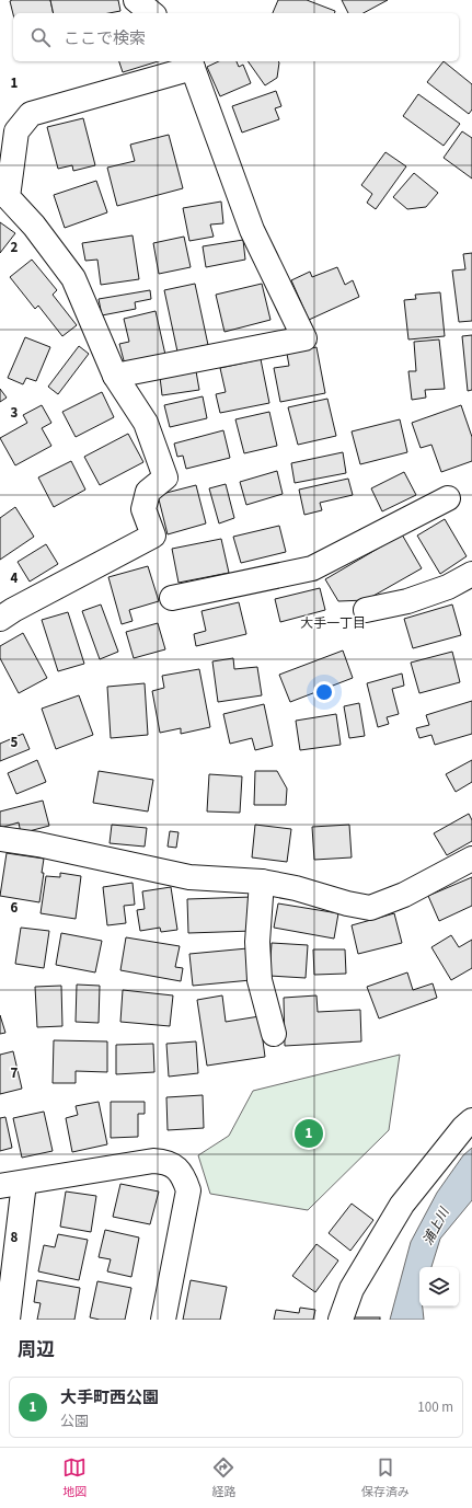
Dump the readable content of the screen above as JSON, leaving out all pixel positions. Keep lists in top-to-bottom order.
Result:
{
  "districts": ["大手一丁目"],
  "water": ["浦上川"],
  "page": {
    "search": "ここで検索",
    "pins": "1",
    "heading": "周辺",
    "list": [
      {
        "mark": "1",
        "name": "大手町西公園",
        "note": "公園",
        "value": "100 m"
      }
    ],
    "nav": ["地図", "経路", "保存済み"]
  },
  "grid": {
    "rows": [
      "1",
      "2",
      "3",
      "4",
      "5",
      "6",
      "7",
      "8"
    ]
  }
}
